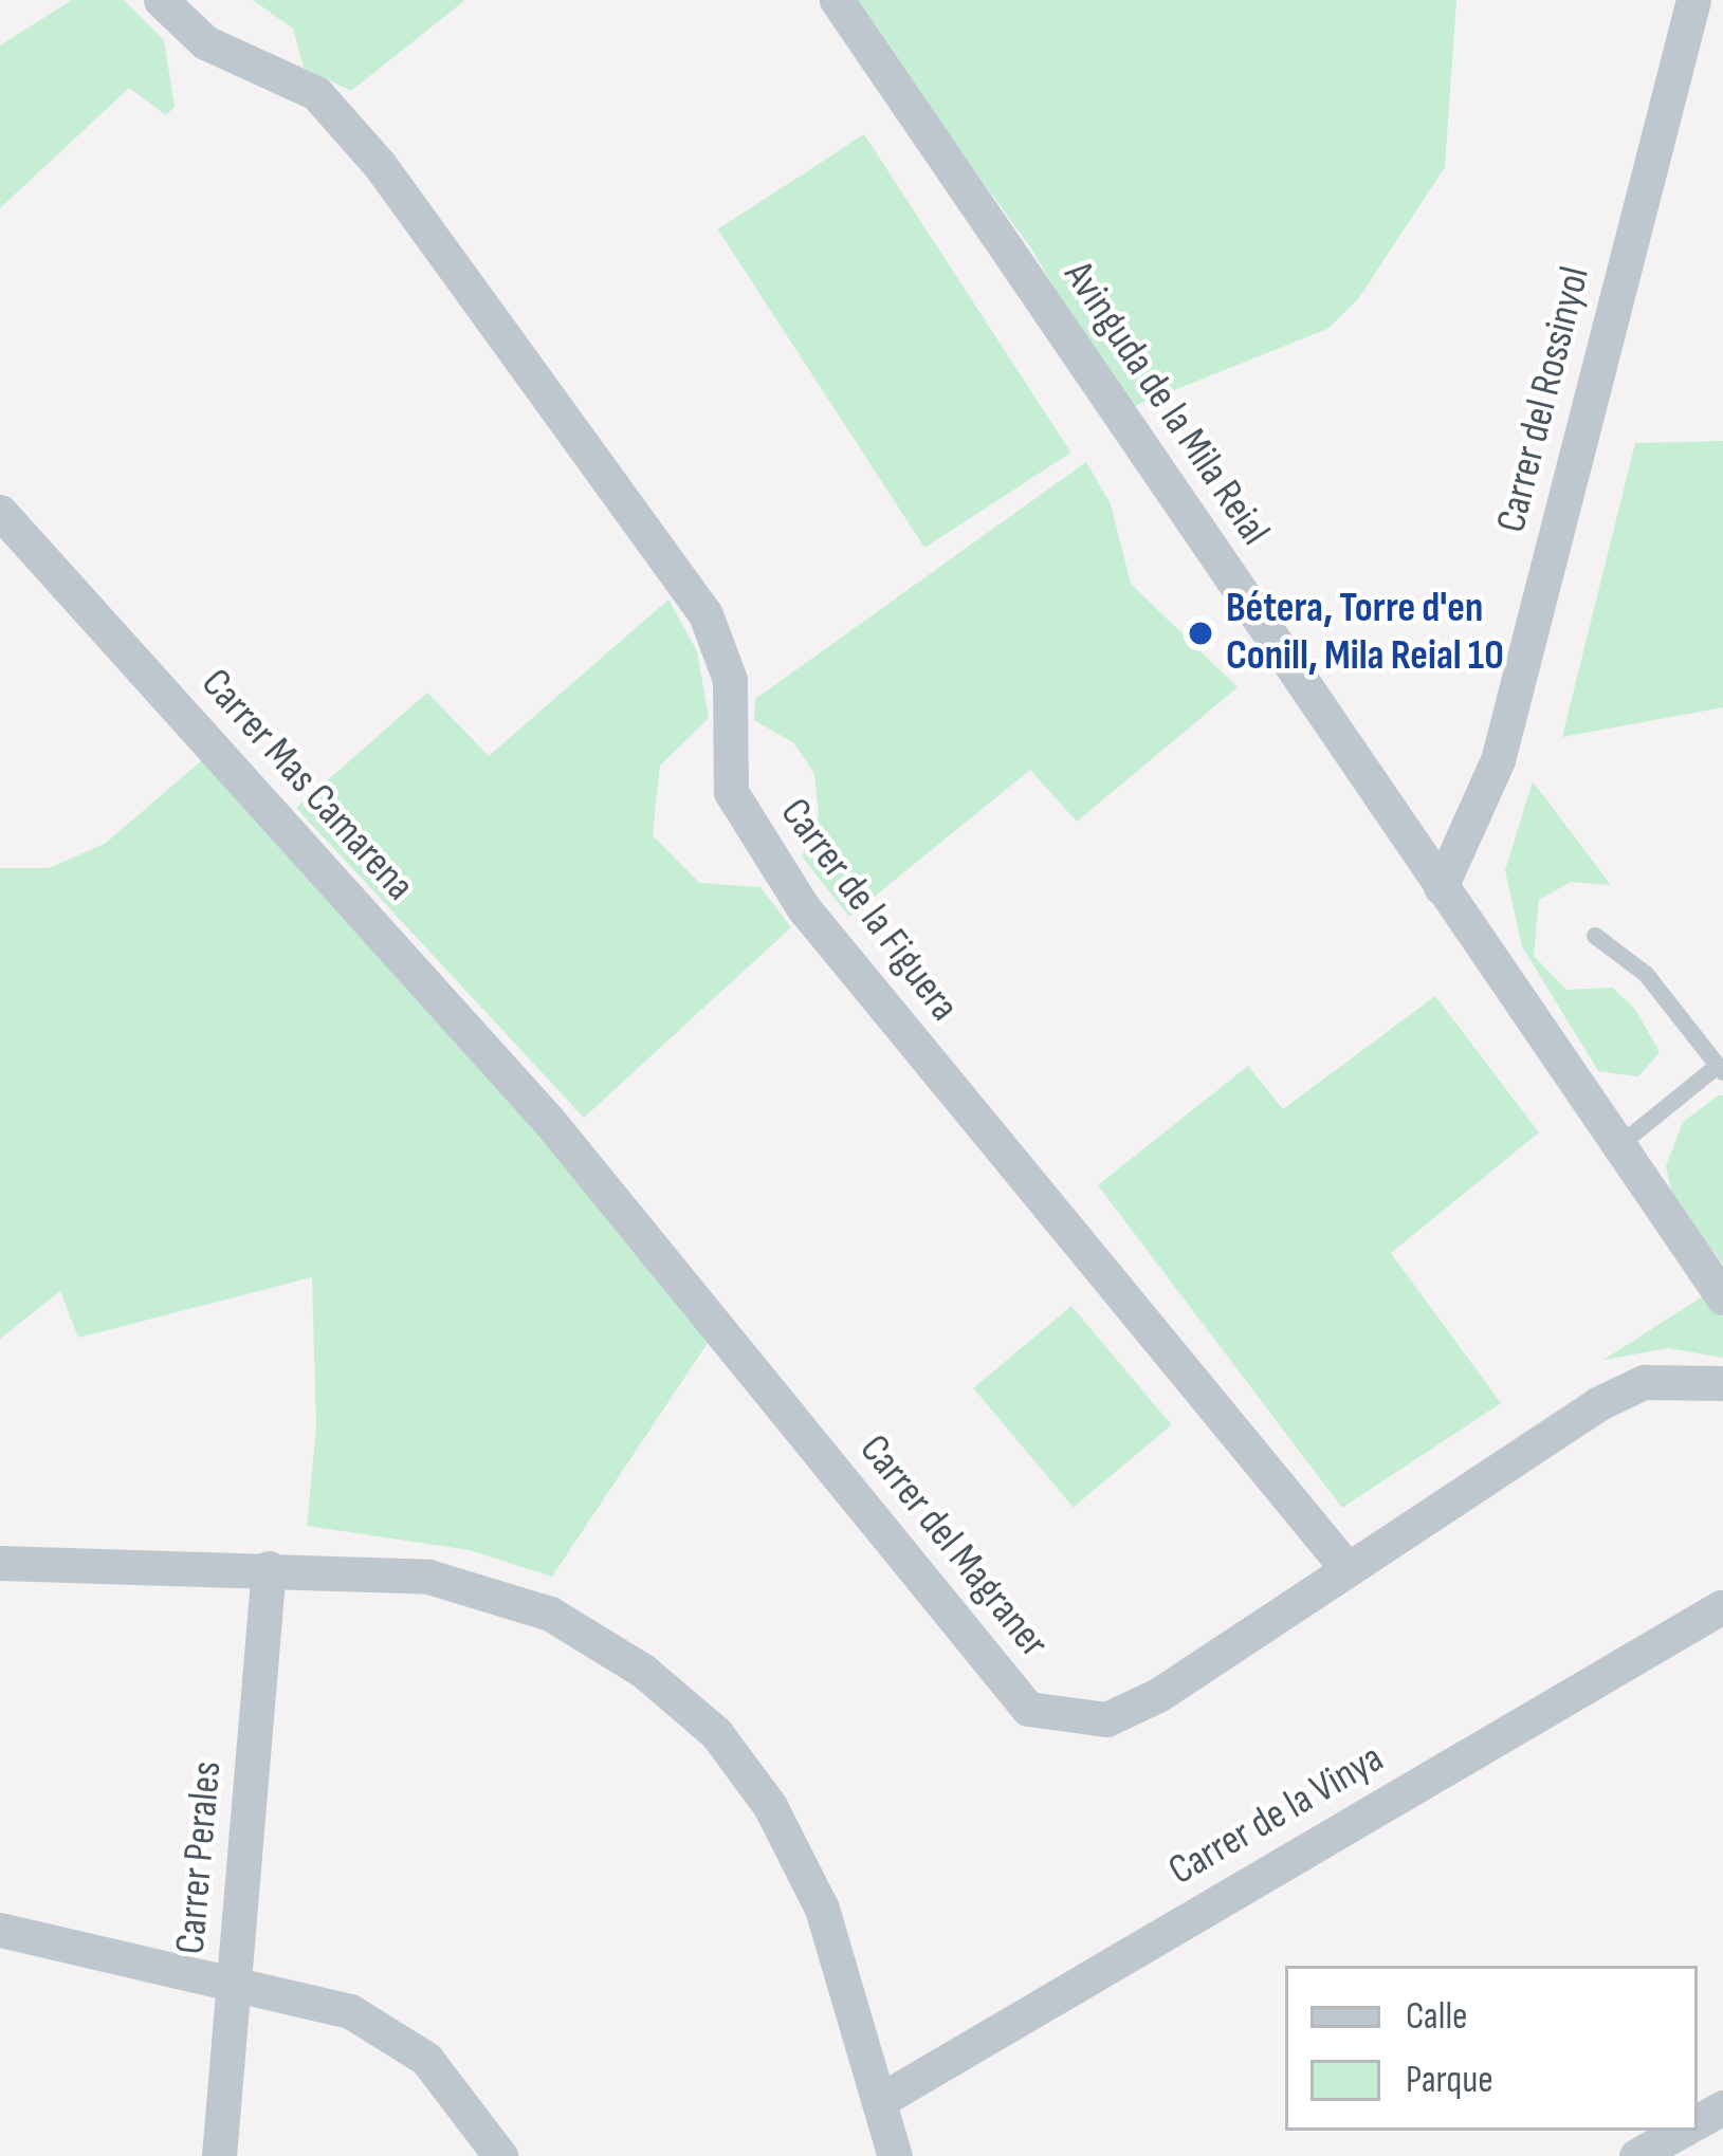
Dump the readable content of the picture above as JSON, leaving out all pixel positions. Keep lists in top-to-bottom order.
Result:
{
  "streets": {
    "street": [
      "Carrer del Rossinyol",
      "Avinguda de la Mila Reial",
      "Carrer Mas Camarena",
      "Carrer de la Figuera",
      "Carrer del Magraner",
      "Carrer de la Vinya",
      "Carrer Perales"
    ]
  },
  "crossings": [
    ["Carrer del Rossinyol", "Avinguda de la Mila Reial"],
    ["Carrer Mas Camarena", "Carrer del Magraner"],
    ["Carrer de la Figuera", "Carrer del Magraner"]
  ],
  "places": ["Bétera, Torre d'en Conill, Mila Reial 10"],
  "legend": ["Calle", "Parque"]
}
